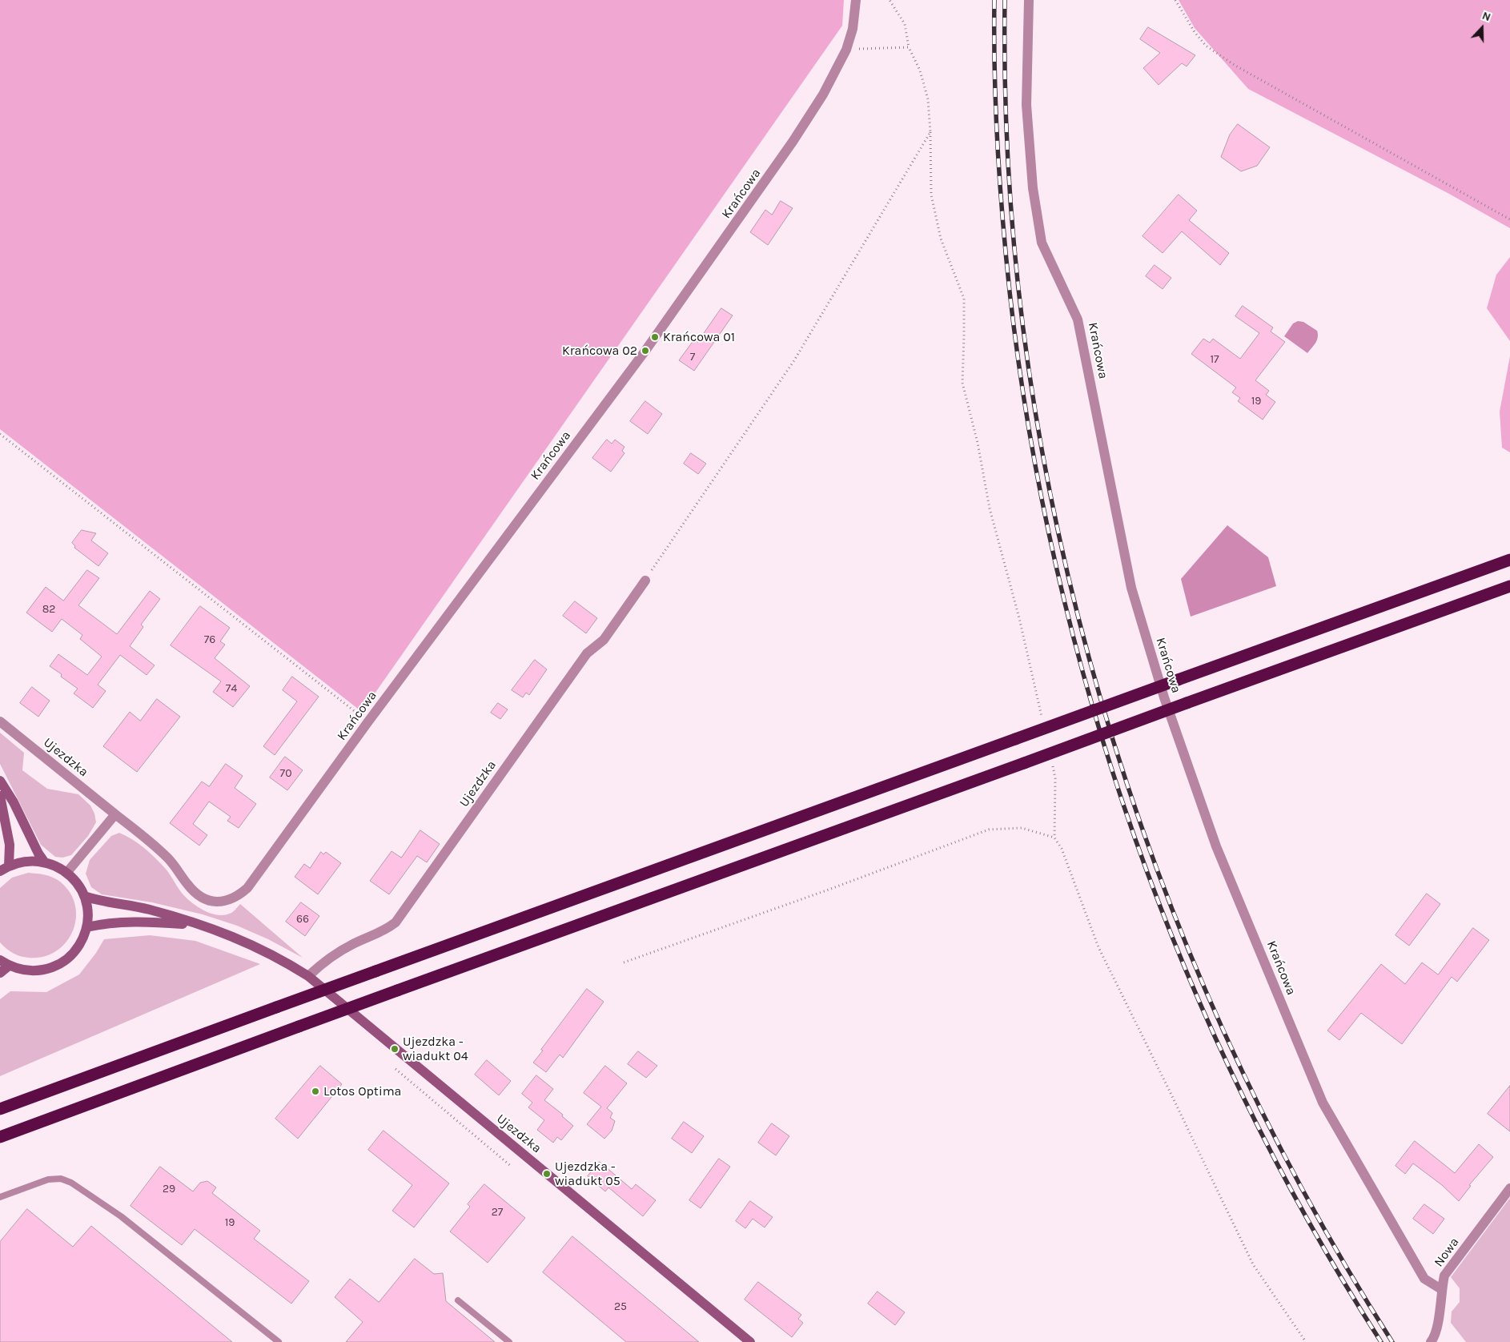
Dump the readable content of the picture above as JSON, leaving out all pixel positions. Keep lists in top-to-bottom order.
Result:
{
  "streets": {
    "main road": ["Ujezdzka"],
    "street": ["Krańcowa", "Nowa"]
  },
  "crossings": [
    ["Krańcowa", "Ujezdzka"],
    ["Krańcowa", "Nowa"]
  ],
  "places": [
    "Krańcowa 01",
    "Krańcowa 02",
    "Ujezdzka - wiadukt 04",
    "Lotos Optima",
    "Ujezdzka - wiadukt 05"
  ],
  "house_numbers": [
    "7",
    "17",
    "19",
    "82",
    "76",
    "74",
    "70",
    "66",
    "29",
    "27",
    "19",
    "25"
  ],
  "north": "top"
}
